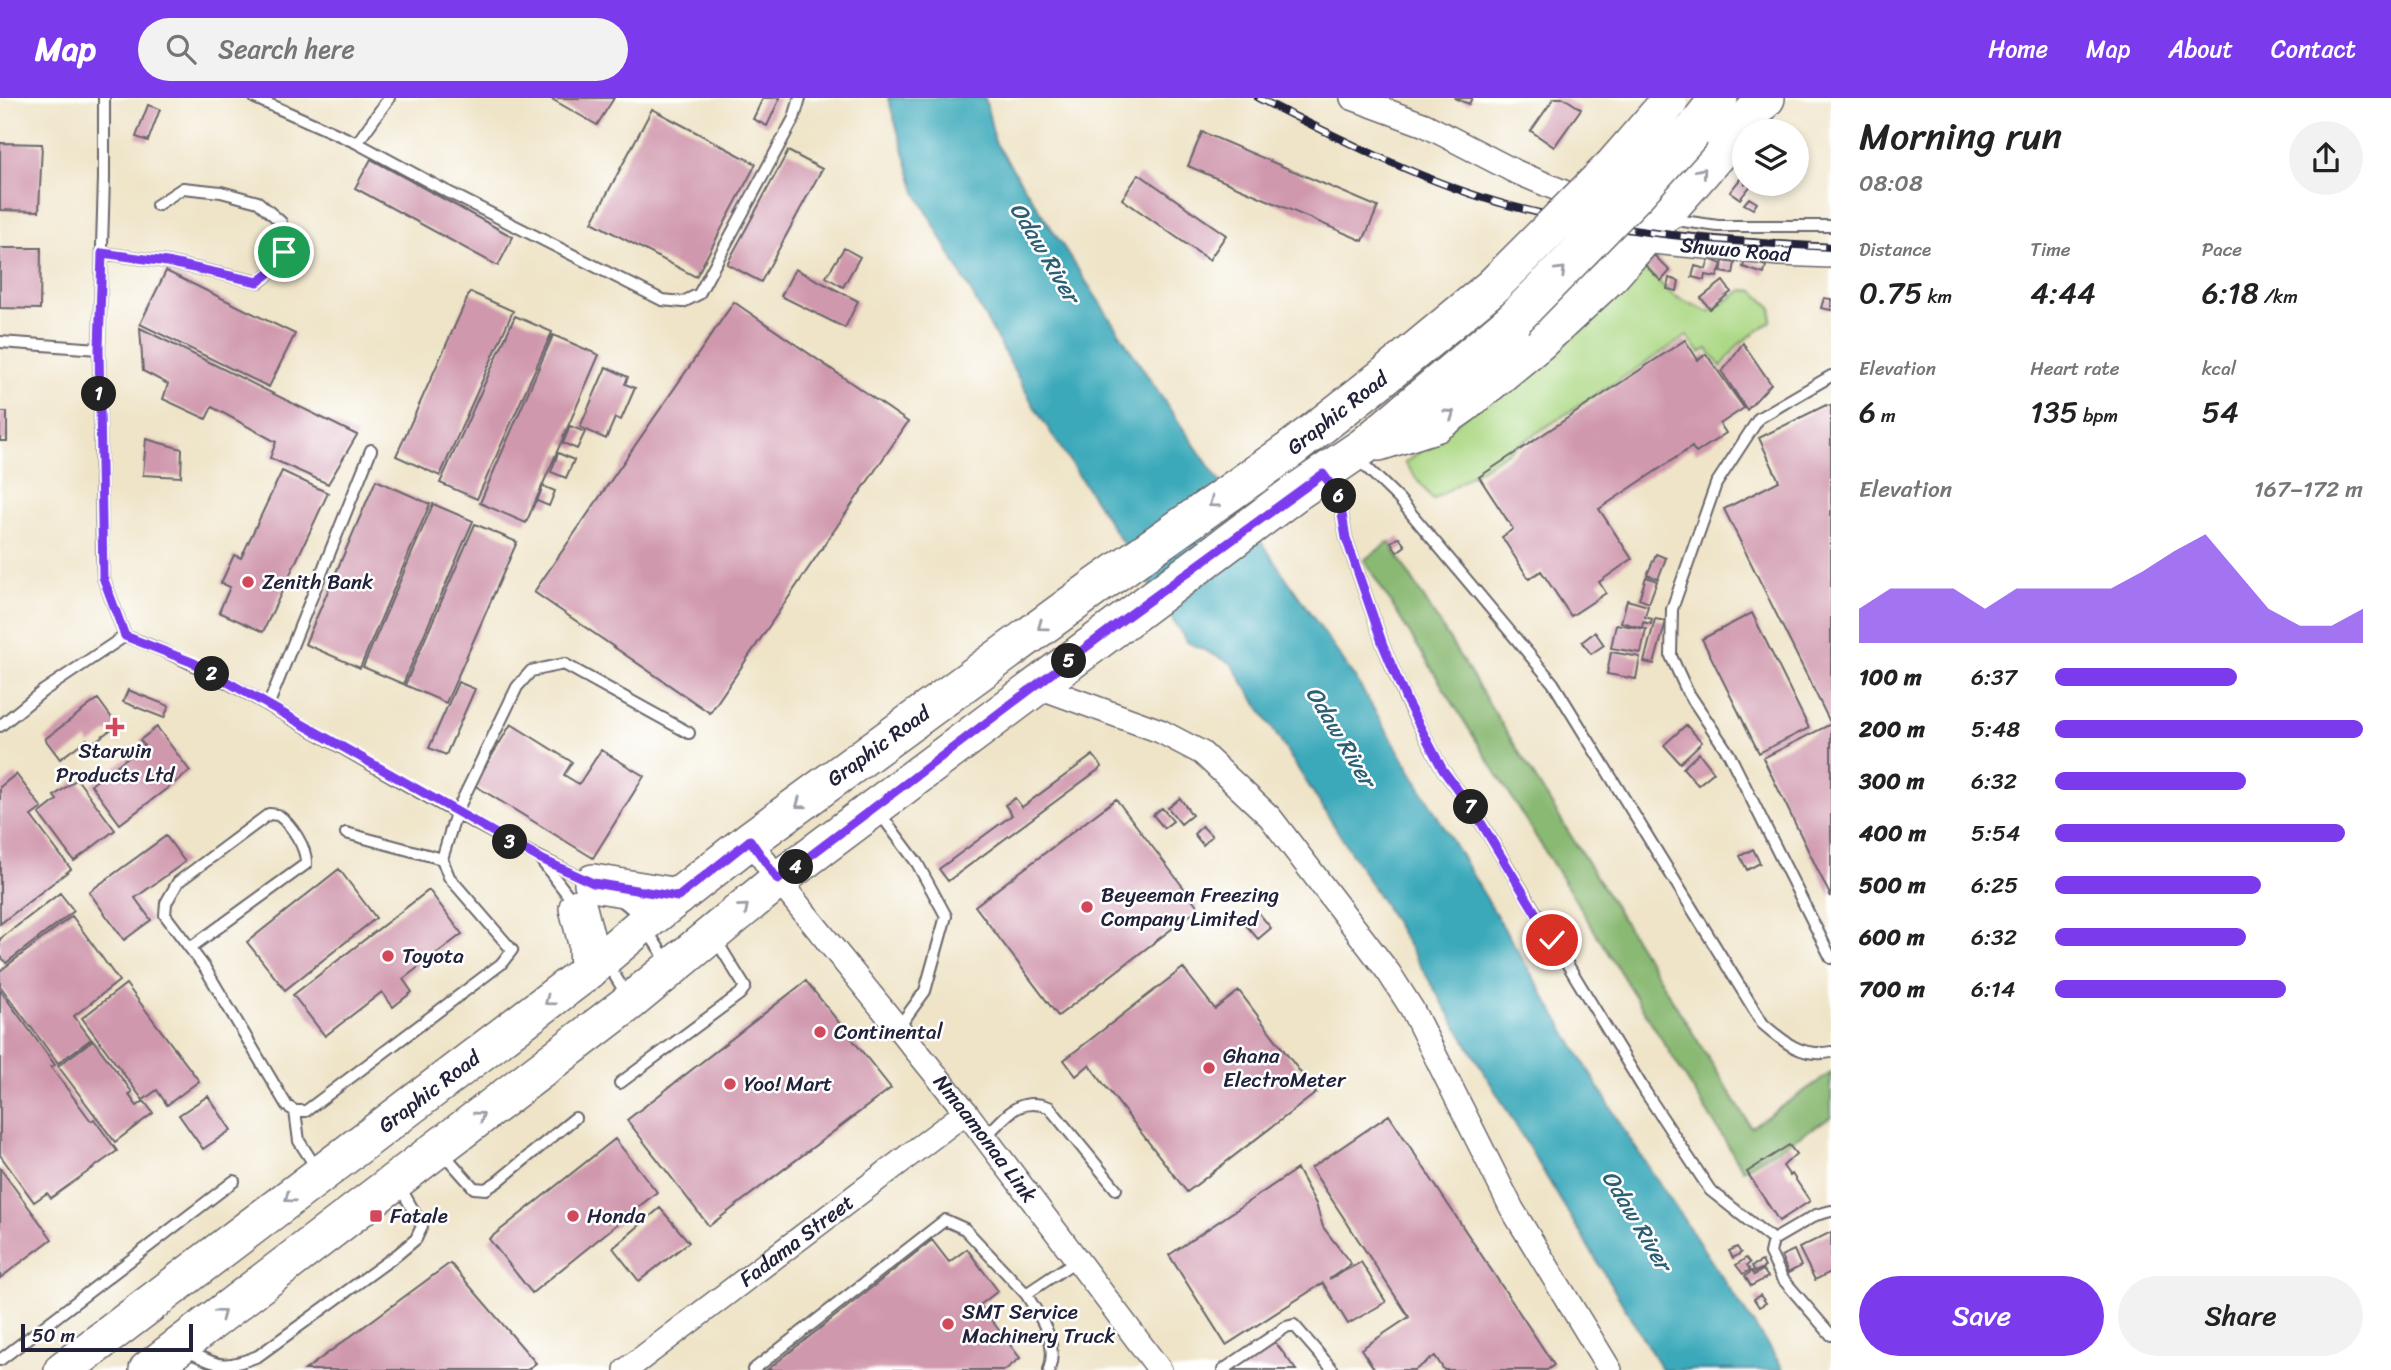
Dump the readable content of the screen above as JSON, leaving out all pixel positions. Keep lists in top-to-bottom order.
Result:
{
  "streets": {
    "main road": ["Graphic Road"],
    "street": ["Shwuo Road", "Nmaamonaa Link", "Fadama Street"]
  },
  "crossings": [
    ["Graphic Road", "Nmaamonaa Link"],
    ["Nmaamonaa Link", "Fadama Street"]
  ],
  "water": ["Odaw River"],
  "places": {
    "other": [
      "Zenith Bank",
      "Beyeeman Freezing Company Limited",
      "Toyota",
      "Continental",
      "Ghana ElectroMeter",
      "Yoo! Mart",
      "Honda",
      "SMT Service Machinery Truck"
    ],
    "health": ["Starwin Products Ltd"],
    "transit": ["Fatale"]
  },
  "scale_bar": "50 m",
  "page": {
    "header": "Map",
    "search": "Search here",
    "nav": [
      "Home",
      "Map",
      "About",
      "Contact"
    ],
    "heading": ["Morning run", "08:08"],
    "stats": [
      ["Distance", "0.75 km"],
      ["Time", "4:44"],
      ["Pace", "6:18 /km"],
      ["Elevation", "6 m"],
      ["Heart rate", "135 bpm"],
      ["kcal", "54"]
    ],
    "pins": [
      "1",
      "6",
      "5",
      "2",
      "7",
      "3",
      "4"
    ],
    "chart": ["Elevation", "167–172 m"],
    "list": [
      {
        "name": "100 m",
        "note": "6:37"
      },
      {
        "name": "200 m",
        "note": "5:48"
      },
      {
        "name": "300 m",
        "note": "6:32"
      },
      {
        "name": "400 m",
        "note": "5:54"
      },
      {
        "name": "500 m",
        "note": "6:25"
      },
      {
        "name": "600 m",
        "note": "6:32"
      },
      {
        "name": "700 m",
        "note": "6:14"
      }
    ],
    "buttons": ["Save", "Share"],
    "scale": "50 m"
  }
}
